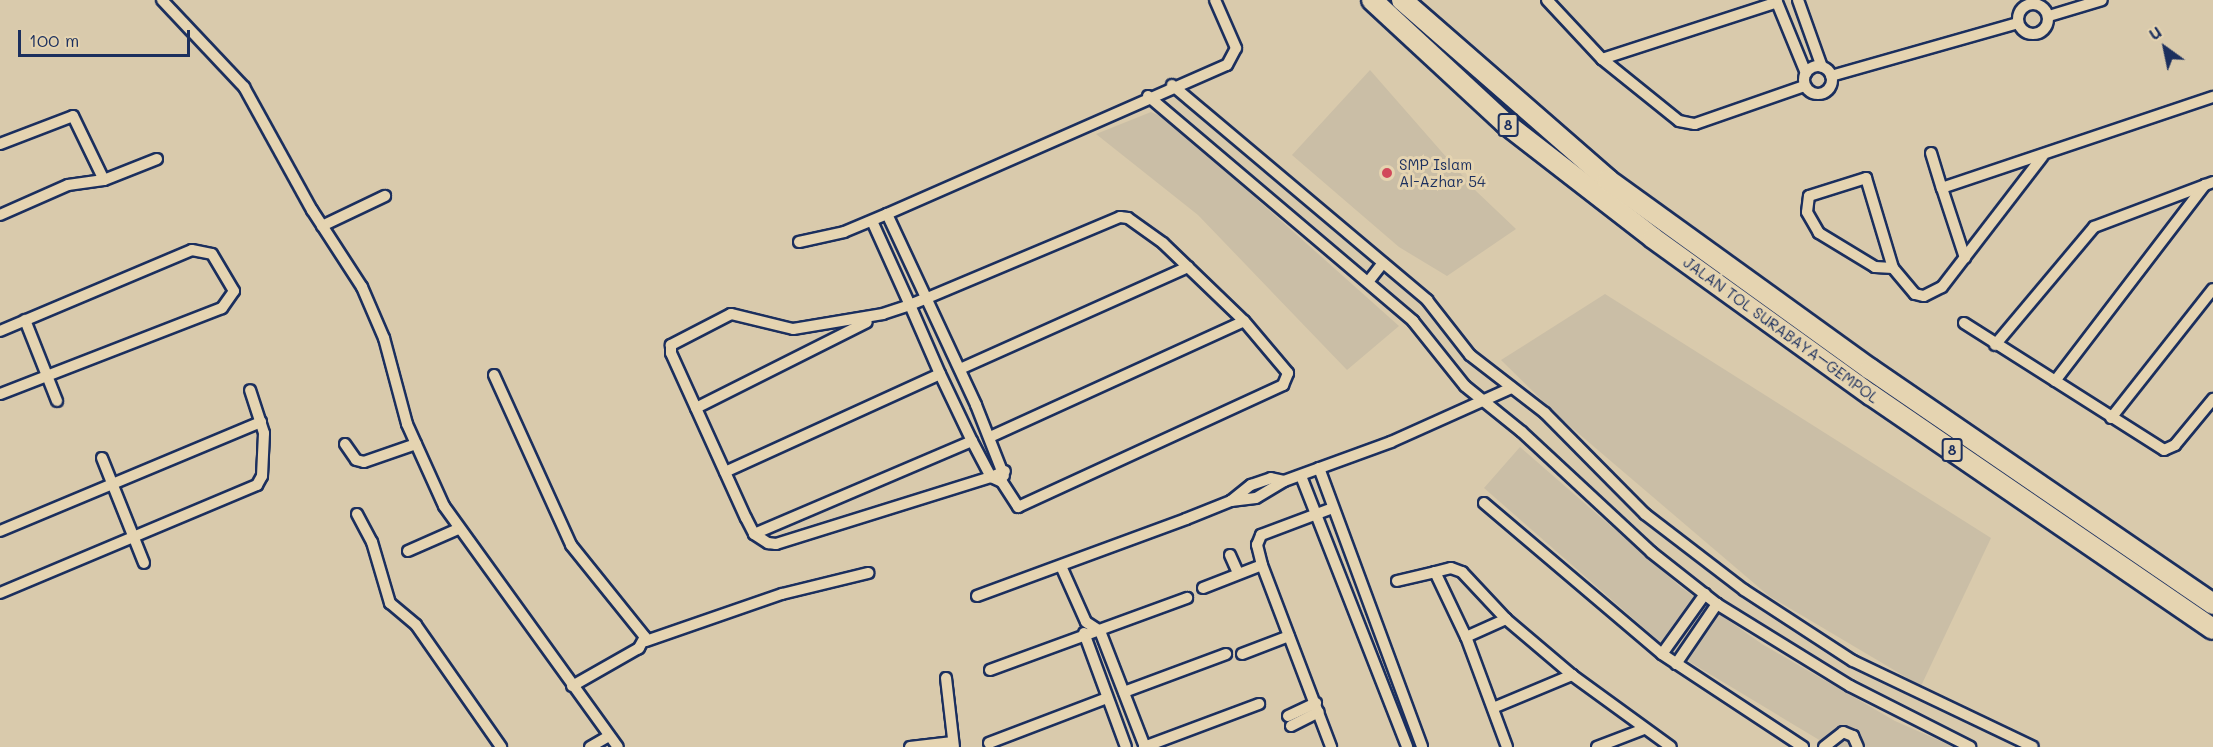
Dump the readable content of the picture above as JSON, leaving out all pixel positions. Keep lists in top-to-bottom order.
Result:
{
  "streets": {
    "highway": ["8", "JALAN TOL SURABAYA–GEMPOL"]
  },
  "places": ["SMP Islam Al-Azhar 54"],
  "scale_bar": "100 m",
  "north": "top left"
}
